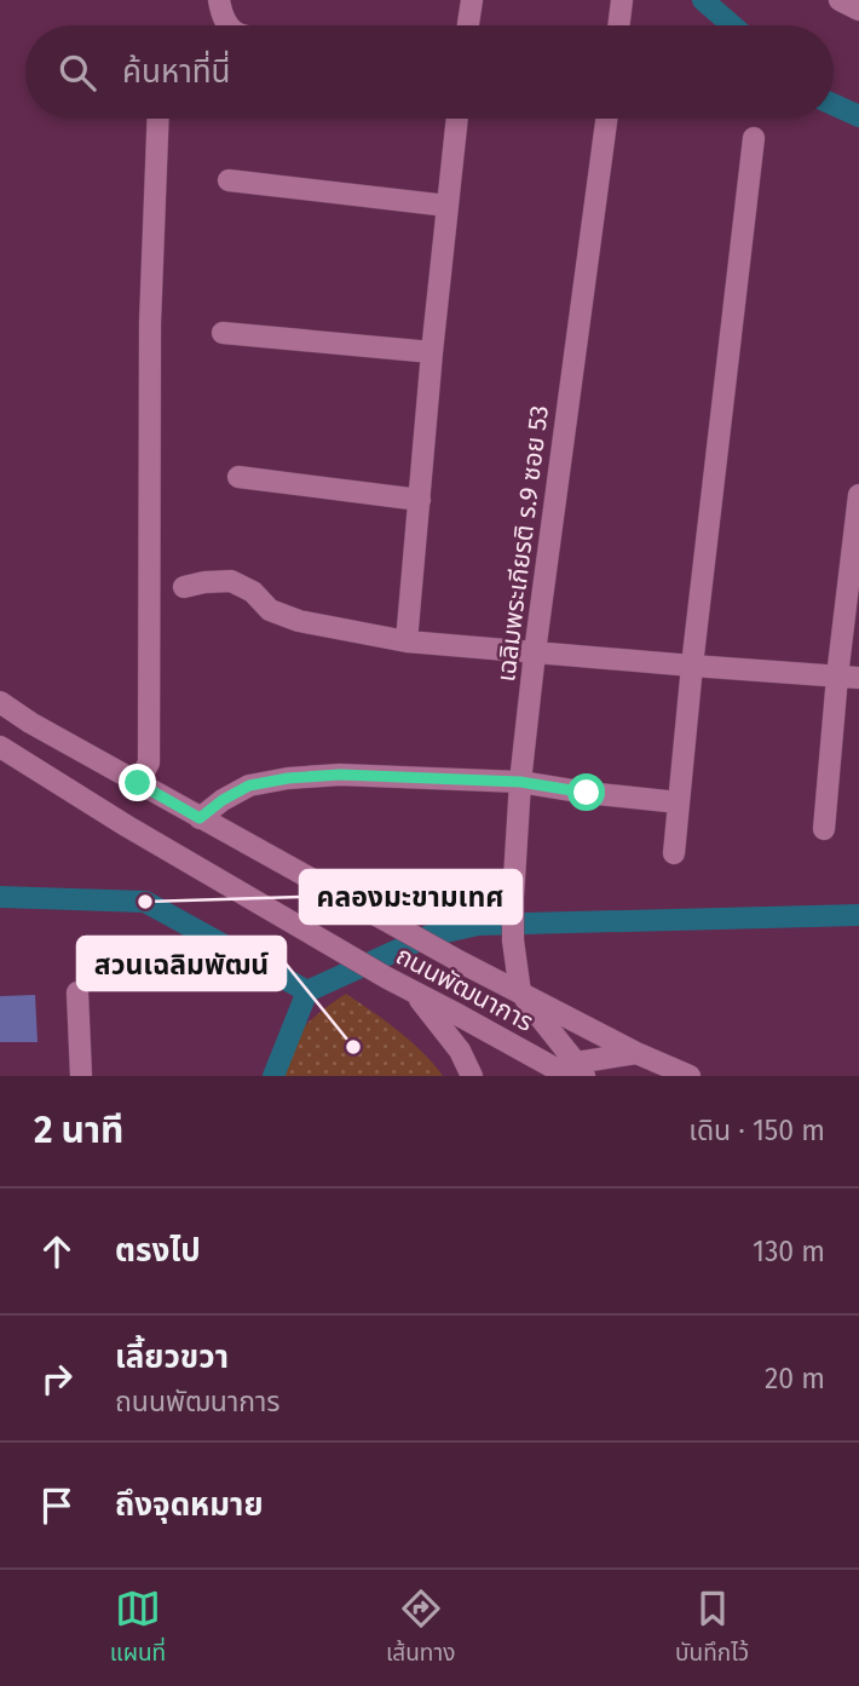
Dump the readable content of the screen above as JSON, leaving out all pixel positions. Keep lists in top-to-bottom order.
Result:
{
  "streets": {
    "street": ["เฉลิมพระเกียรติ ร.9 ซอย 53", "ถนนพัฒนาการ"]
  },
  "crossings": [
    ["เฉลิมพระเกียรติ ร.9 ซอย 53", "ถนนพัฒนาการ"]
  ],
  "places": ["คลองมะขามเทศ", "สวนเฉลิมพัฒน์"],
  "page": {
    "search": "ค้นหาที่นี่",
    "heading": ["2 นาที", "เดิน · 150 m"],
    "list": [
      ["ตรงไป", "130 m"],
      ["เลี้ยวขวา", "ถนนพัฒนาการ", "20 m"],
      "ถึงจุดหมาย"
    ],
    "nav": ["แผนที่", "เส้นทาง", "บันทึกไว้"]
  }
}
